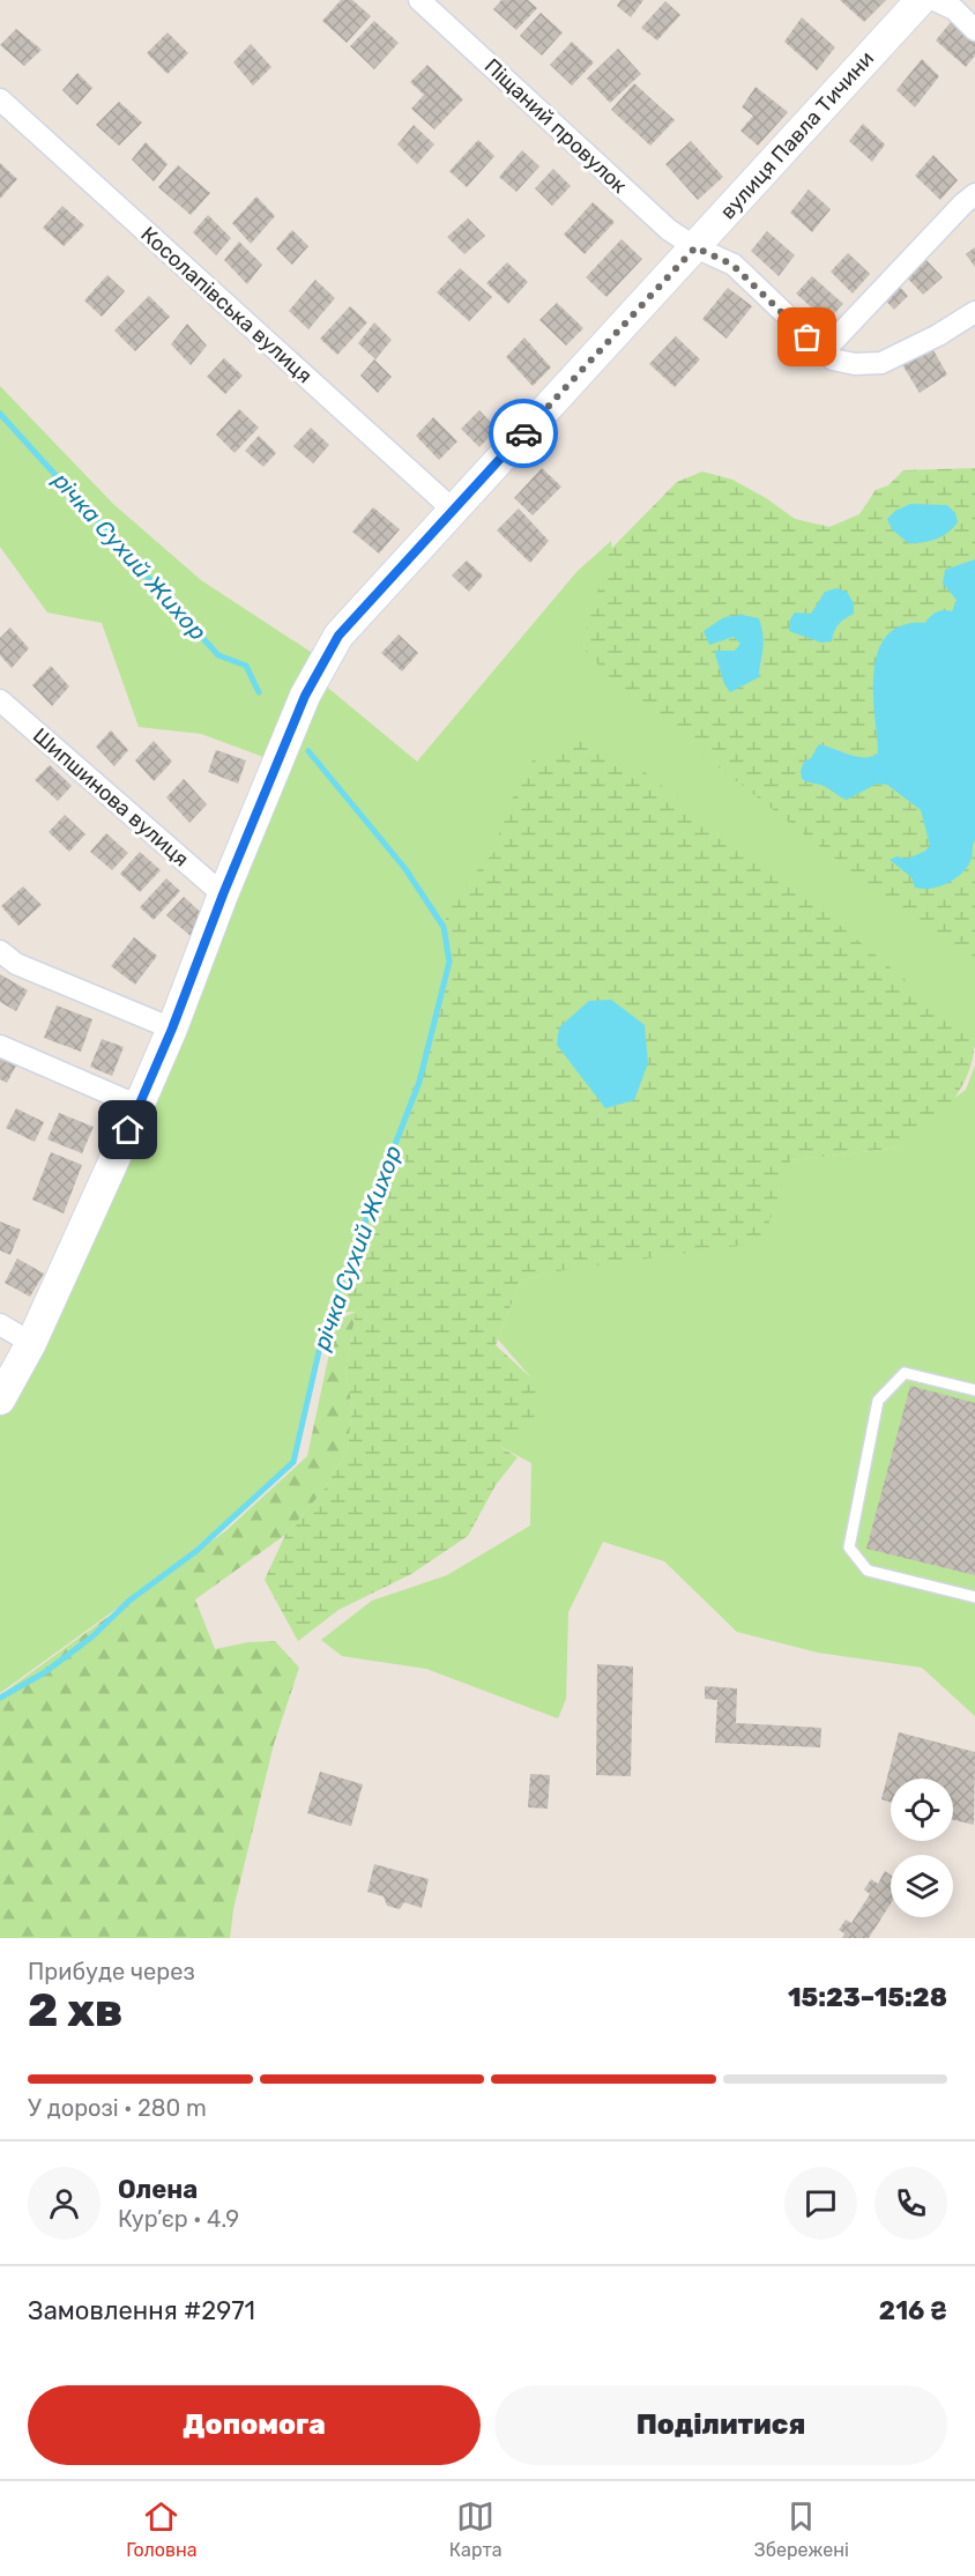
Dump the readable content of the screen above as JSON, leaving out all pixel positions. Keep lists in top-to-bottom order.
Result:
{
  "streets": {
    "main road": ["вулиця Павла Тичини"],
    "street": ["Піщаний провулок", "Косолапівська вулиця", "Шипшинова вулиця"]
  },
  "crossings": [
    ["Піщаний провулок", "вулиця Павла Тичини"],
    ["вулиця Павла Тичини", "Косолапівська вулиця"],
    ["вулиця Павла Тичини", "Шипшинова вулиця"]
  ],
  "water": ["річка Сухий Жихор"],
  "page": {
    "heading": ["2 хв", "Прибуде через", "15:23–15:28"],
    "panel": [
      "Олена",
      "Кур’єр · 4.9",
      "Замовлення #2971",
      "216 ₴"
    ],
    "bar": "У дорозі · 280 m",
    "buttons": ["Допомога", "Поділитися"],
    "tabs": ["Головна", "Карта", "Збережені"]
  }
}
